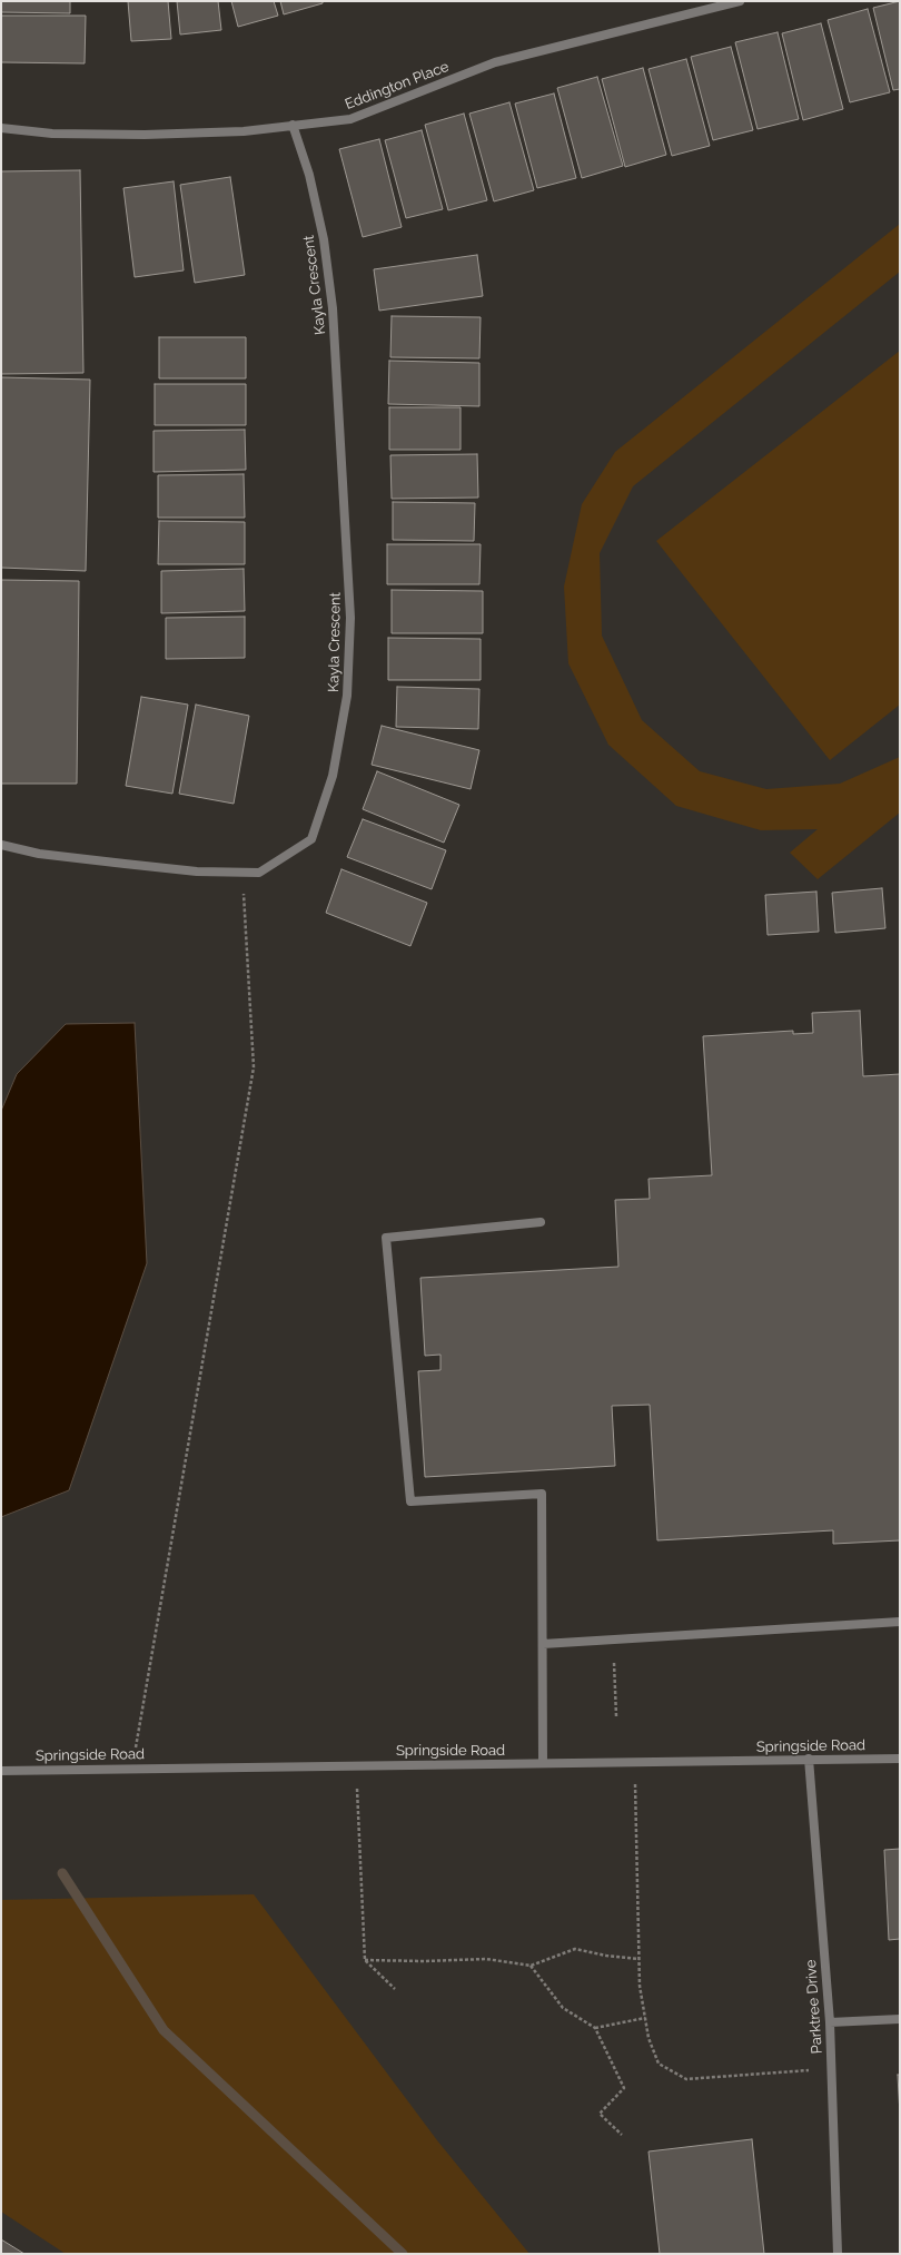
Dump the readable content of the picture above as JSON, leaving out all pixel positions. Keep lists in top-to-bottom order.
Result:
{
  "streets": {
    "street": [
      "Eddington Place",
      "Kayla Crescent",
      "Springside Road",
      "Parktree Drive"
    ]
  },
  "crossings": [
    ["Eddington Place", "Kayla Crescent"],
    ["Springside Road", "Parktree Drive"]
  ]
}
